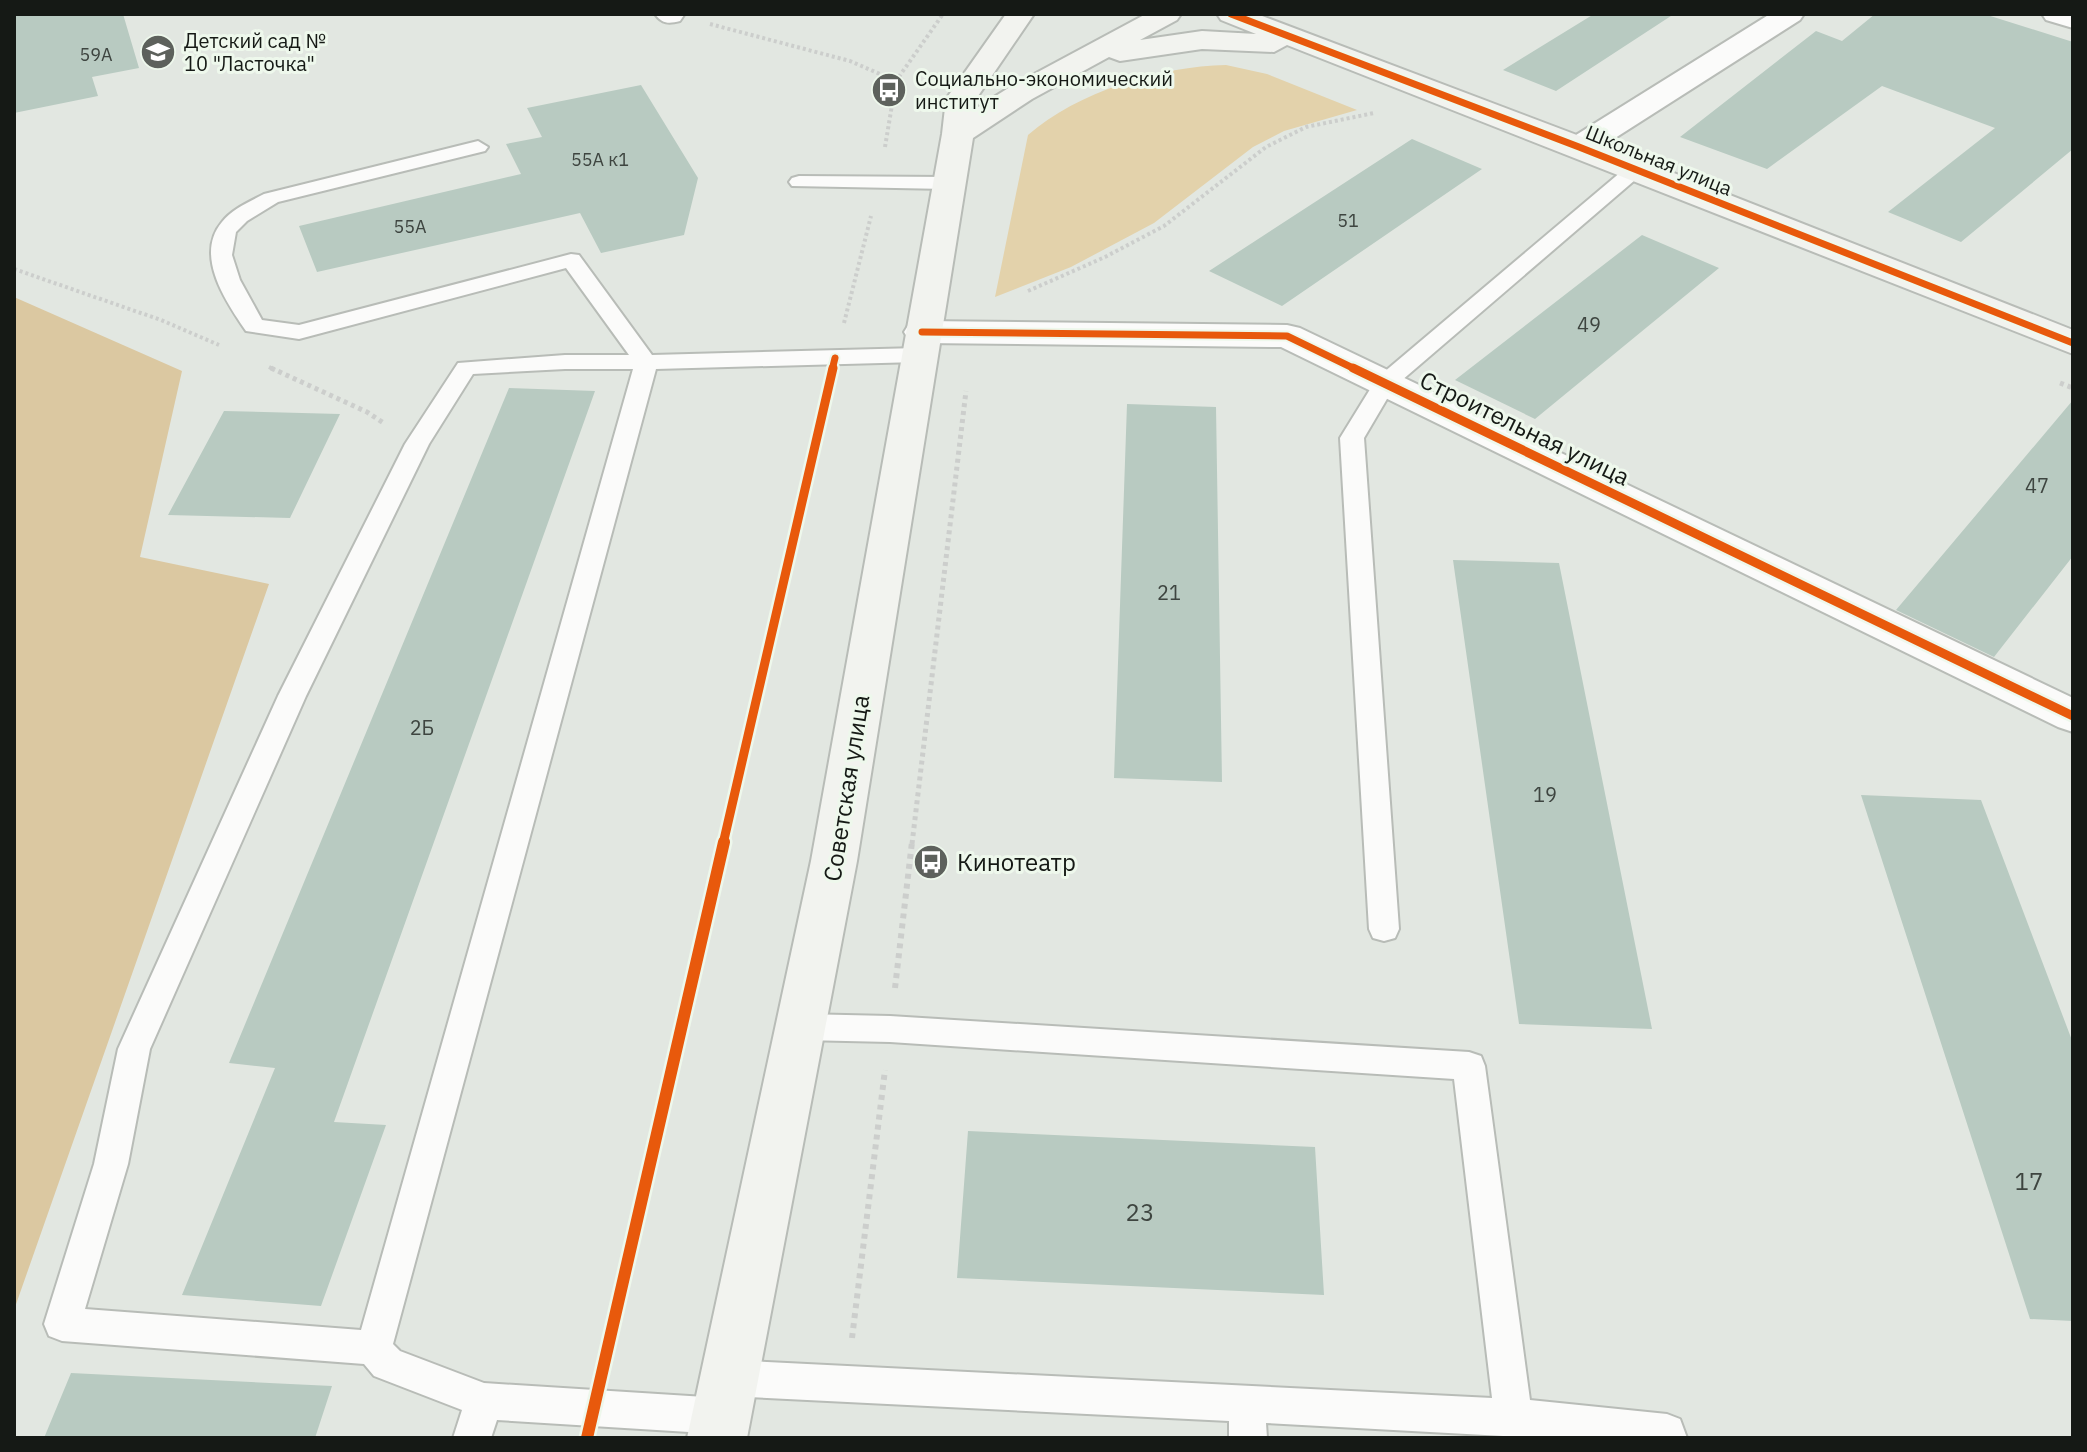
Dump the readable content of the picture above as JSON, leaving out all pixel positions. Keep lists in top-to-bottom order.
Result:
{
  "streets": {
    "main road": ["Школьная улица", "Советская улица"],
    "street": ["Строительная улица"]
  },
  "crossings": [
    ["Строительная улица", "Советская улица"]
  ],
  "places": {
    "school or university": ["Детский сад № 10 \"Ласточка\""],
    "bus stop": ["Социально-экономический институт", "Кинотеатр"]
  },
  "house_numbers": [
    "59А",
    "55А к1",
    "51",
    "55А",
    "49",
    "47",
    "21",
    "2Б",
    "19",
    "17",
    "23"
  ]
}
